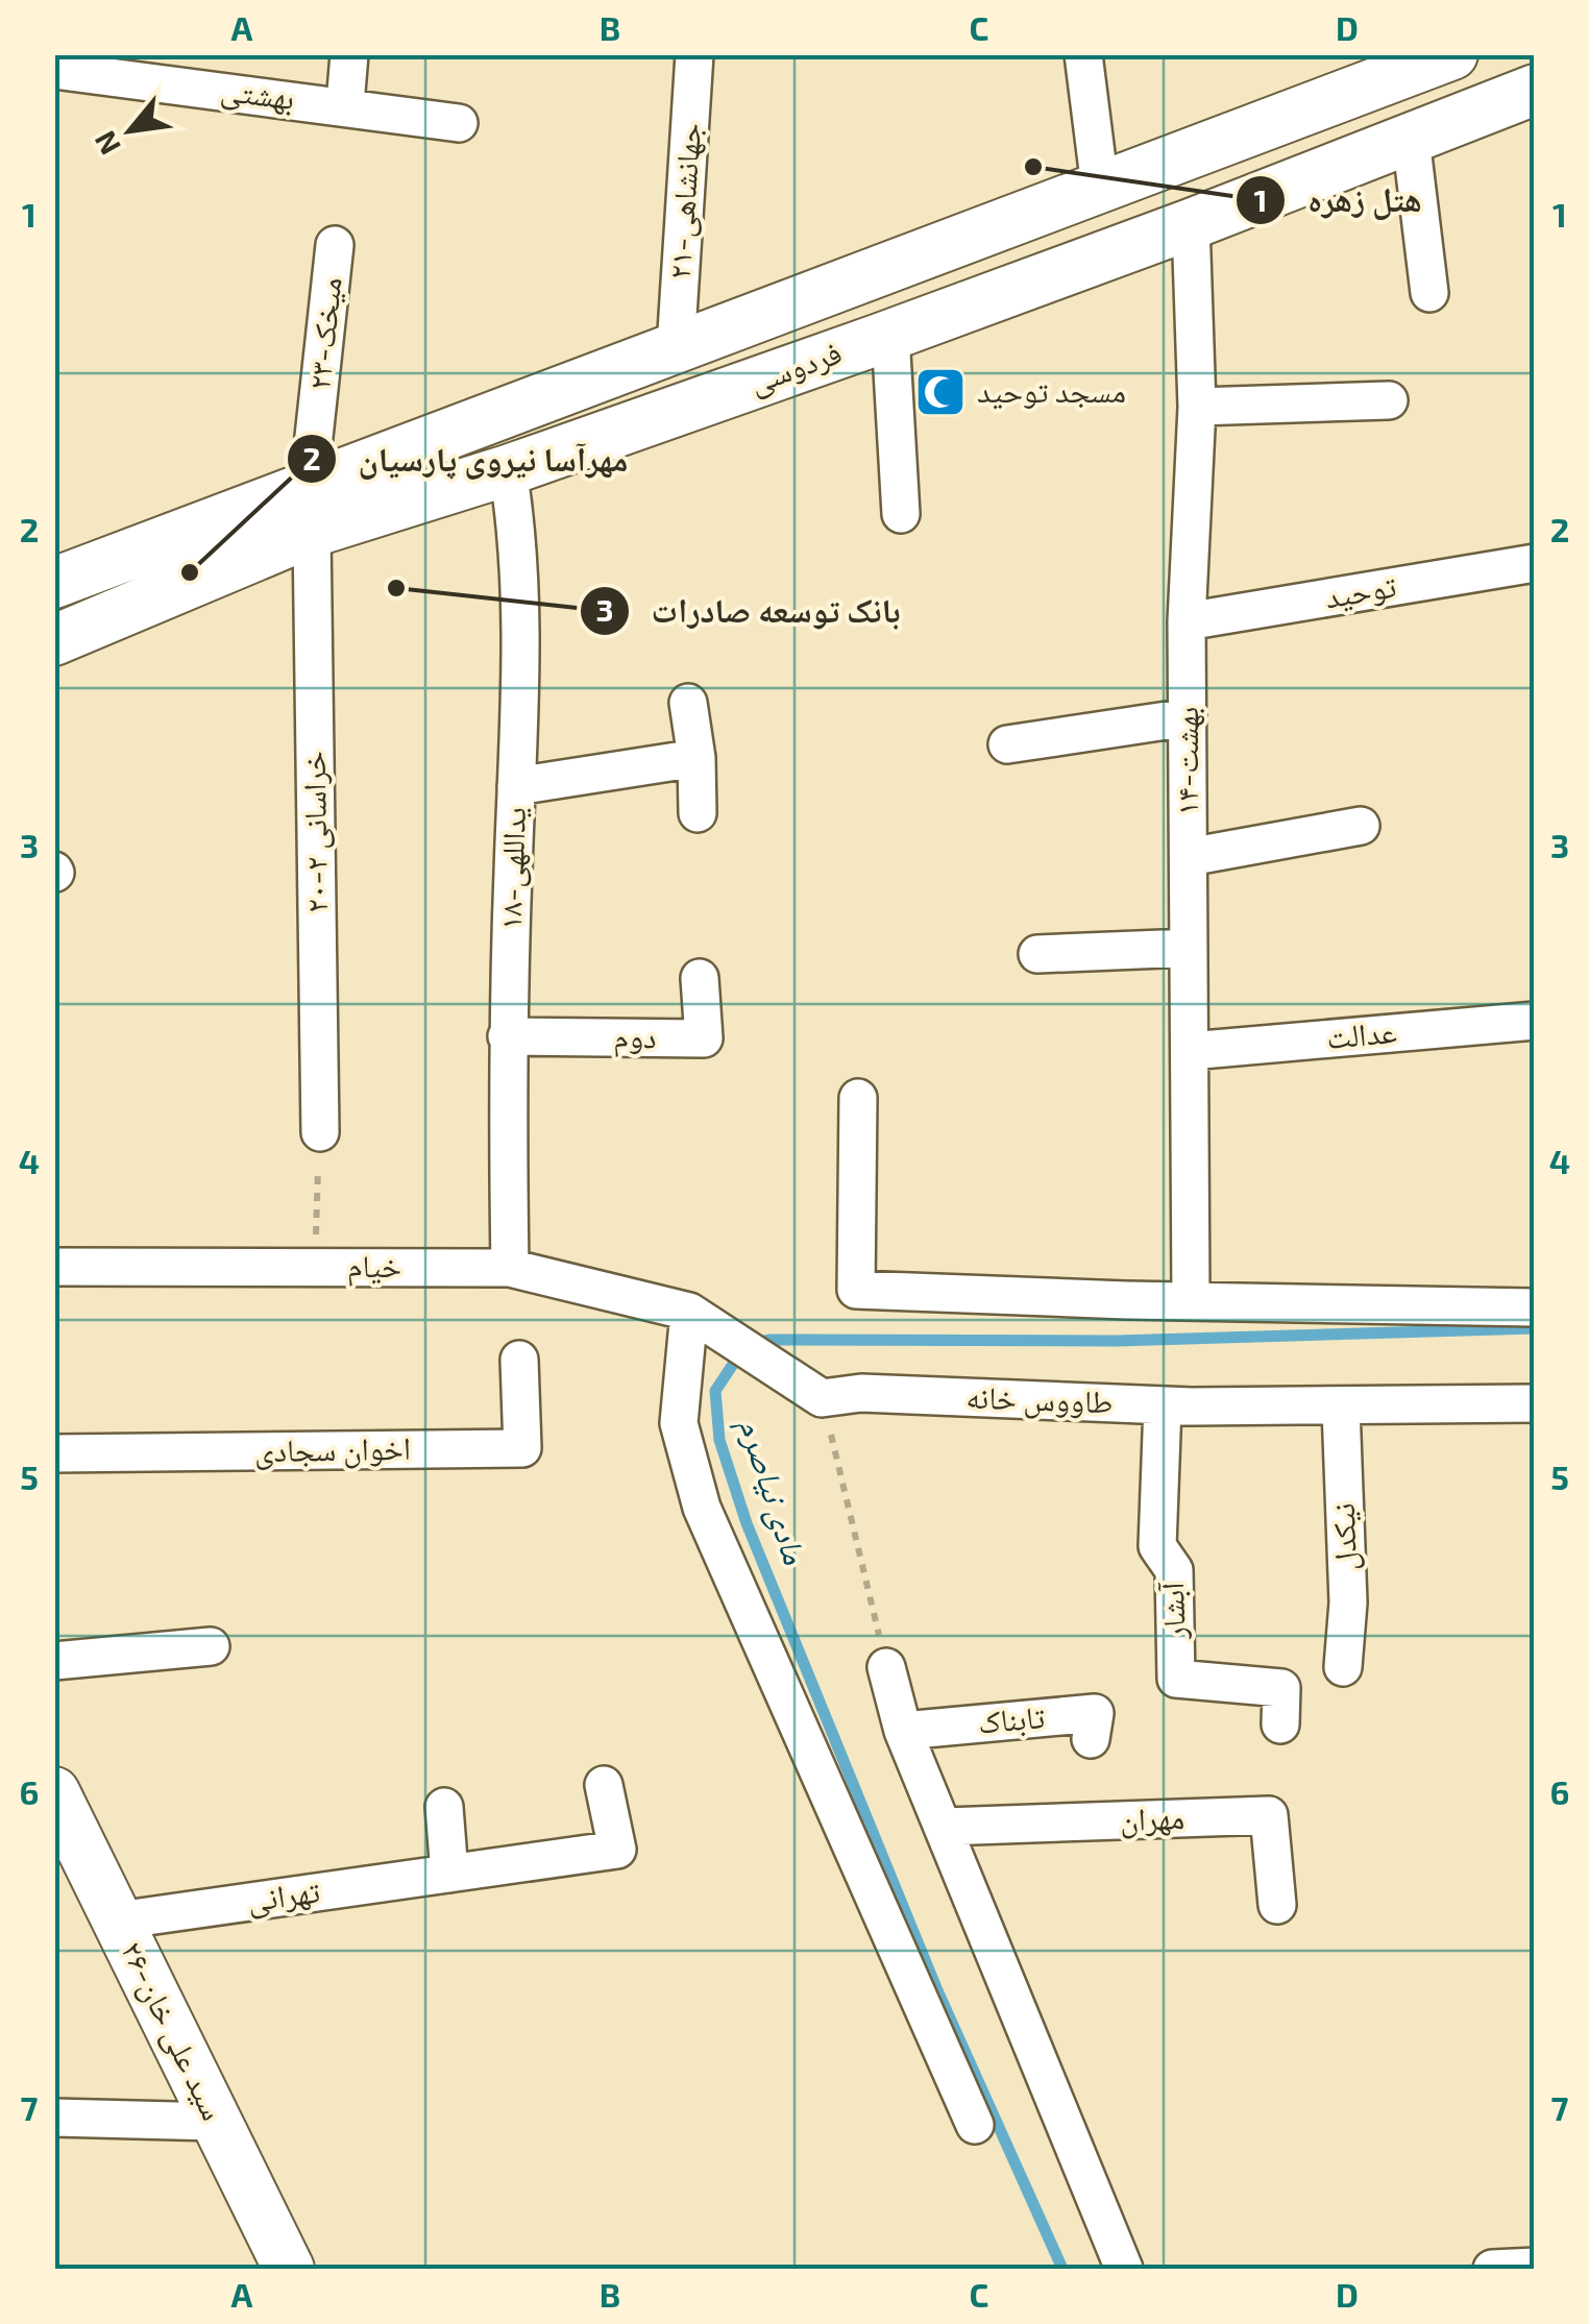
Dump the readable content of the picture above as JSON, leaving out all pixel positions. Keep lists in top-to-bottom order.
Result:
{
  "streets": {
    "main road": ["فردوسی", "۲۶-سید علی خان"],
    "street": [
      "بهشتی",
      "۲۱-جهانشاهی",
      "۲۳-میخک",
      "توحید",
      "۱۴-بهشت",
      "۲۰-خراسانی ۲",
      "۱۸-یداللهی",
      "عدالت",
      "دوم",
      "خیام",
      "طاووس خانه",
      "اخوان سجادی",
      "نیکدل",
      "آبشار",
      "تابناک",
      "مهران",
      "تهرانی"
    ]
  },
  "crossings": [
    ["۲۱-جهانشاهی", "فردوسی"],
    ["۲۳-میخک", "فردوسی"],
    ["۲۳-میخک", "۲۰-خراسانی ۲"],
    ["فردوسی", "۱۴-بهشت"],
    ["فردوسی", "۲۰-خراسانی ۲"],
    ["فردوسی", "۱۸-یداللهی"],
    ["توحید", "۱۴-بهشت"],
    ["۱۴-بهشت", "عدالت"],
    ["۱۸-یداللهی", "دوم"],
    ["۱۸-یداللهی", "خیام"],
    ["خیام", "طاووس خانه"],
    ["طاووس خانه", "نیکدل"],
    ["طاووس خانه", "آبشار"],
    ["تهرانی", "۲۶-سید علی خان"]
  ],
  "water": ["مادی نیاصرم"],
  "places": {
    "other": ["هتل زهره", "مهرآسا نیروی پارسیان", "بانک توسعه صادرات"],
    "mosque": ["مسجد توحید"]
  },
  "north": "bottom left",
  "grid": {
    "columns": [
      "A",
      "B",
      "C",
      "D"
    ],
    "rows": [
      "1",
      "2",
      "3",
      "4",
      "5",
      "6",
      "7"
    ]
  }
}
